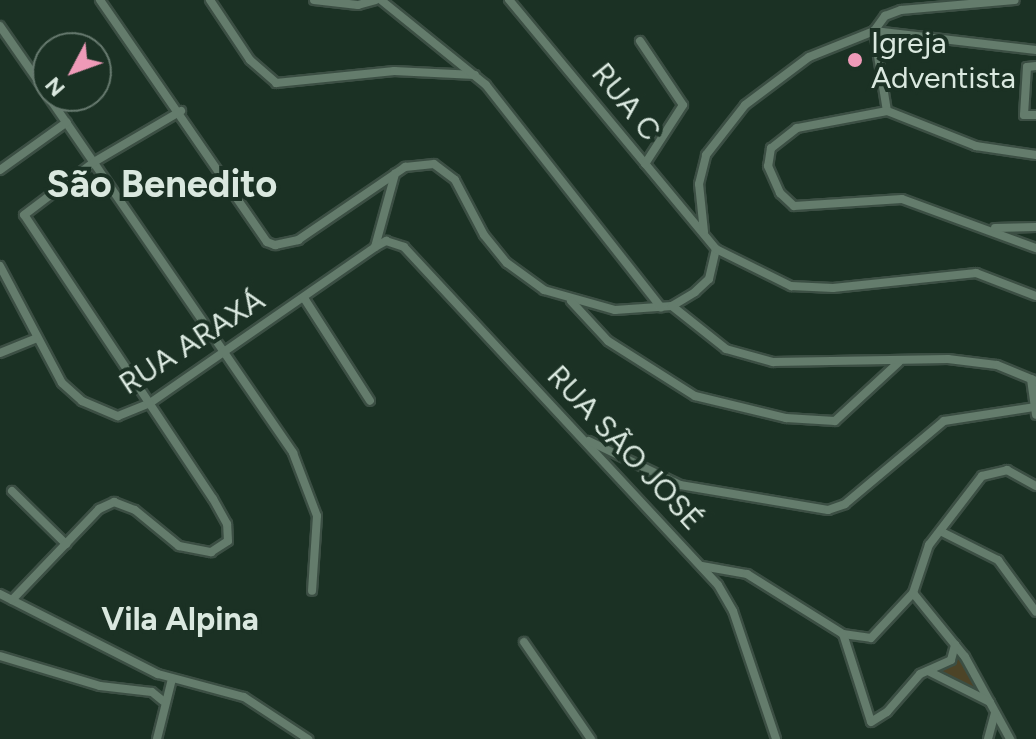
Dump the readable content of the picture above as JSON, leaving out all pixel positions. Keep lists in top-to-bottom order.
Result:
{
  "streets": {
    "street": ["RUA C", "RUA ARAXÁ", "RUA SÃO JOSÉ"]
  },
  "crossings": [
    ["RUA ARAXÁ", "RUA SÃO JOSÉ"]
  ],
  "districts": ["São Benedito", "Vila Alpina"],
  "places": ["Igreja Adventista"],
  "north": "bottom left"
}
